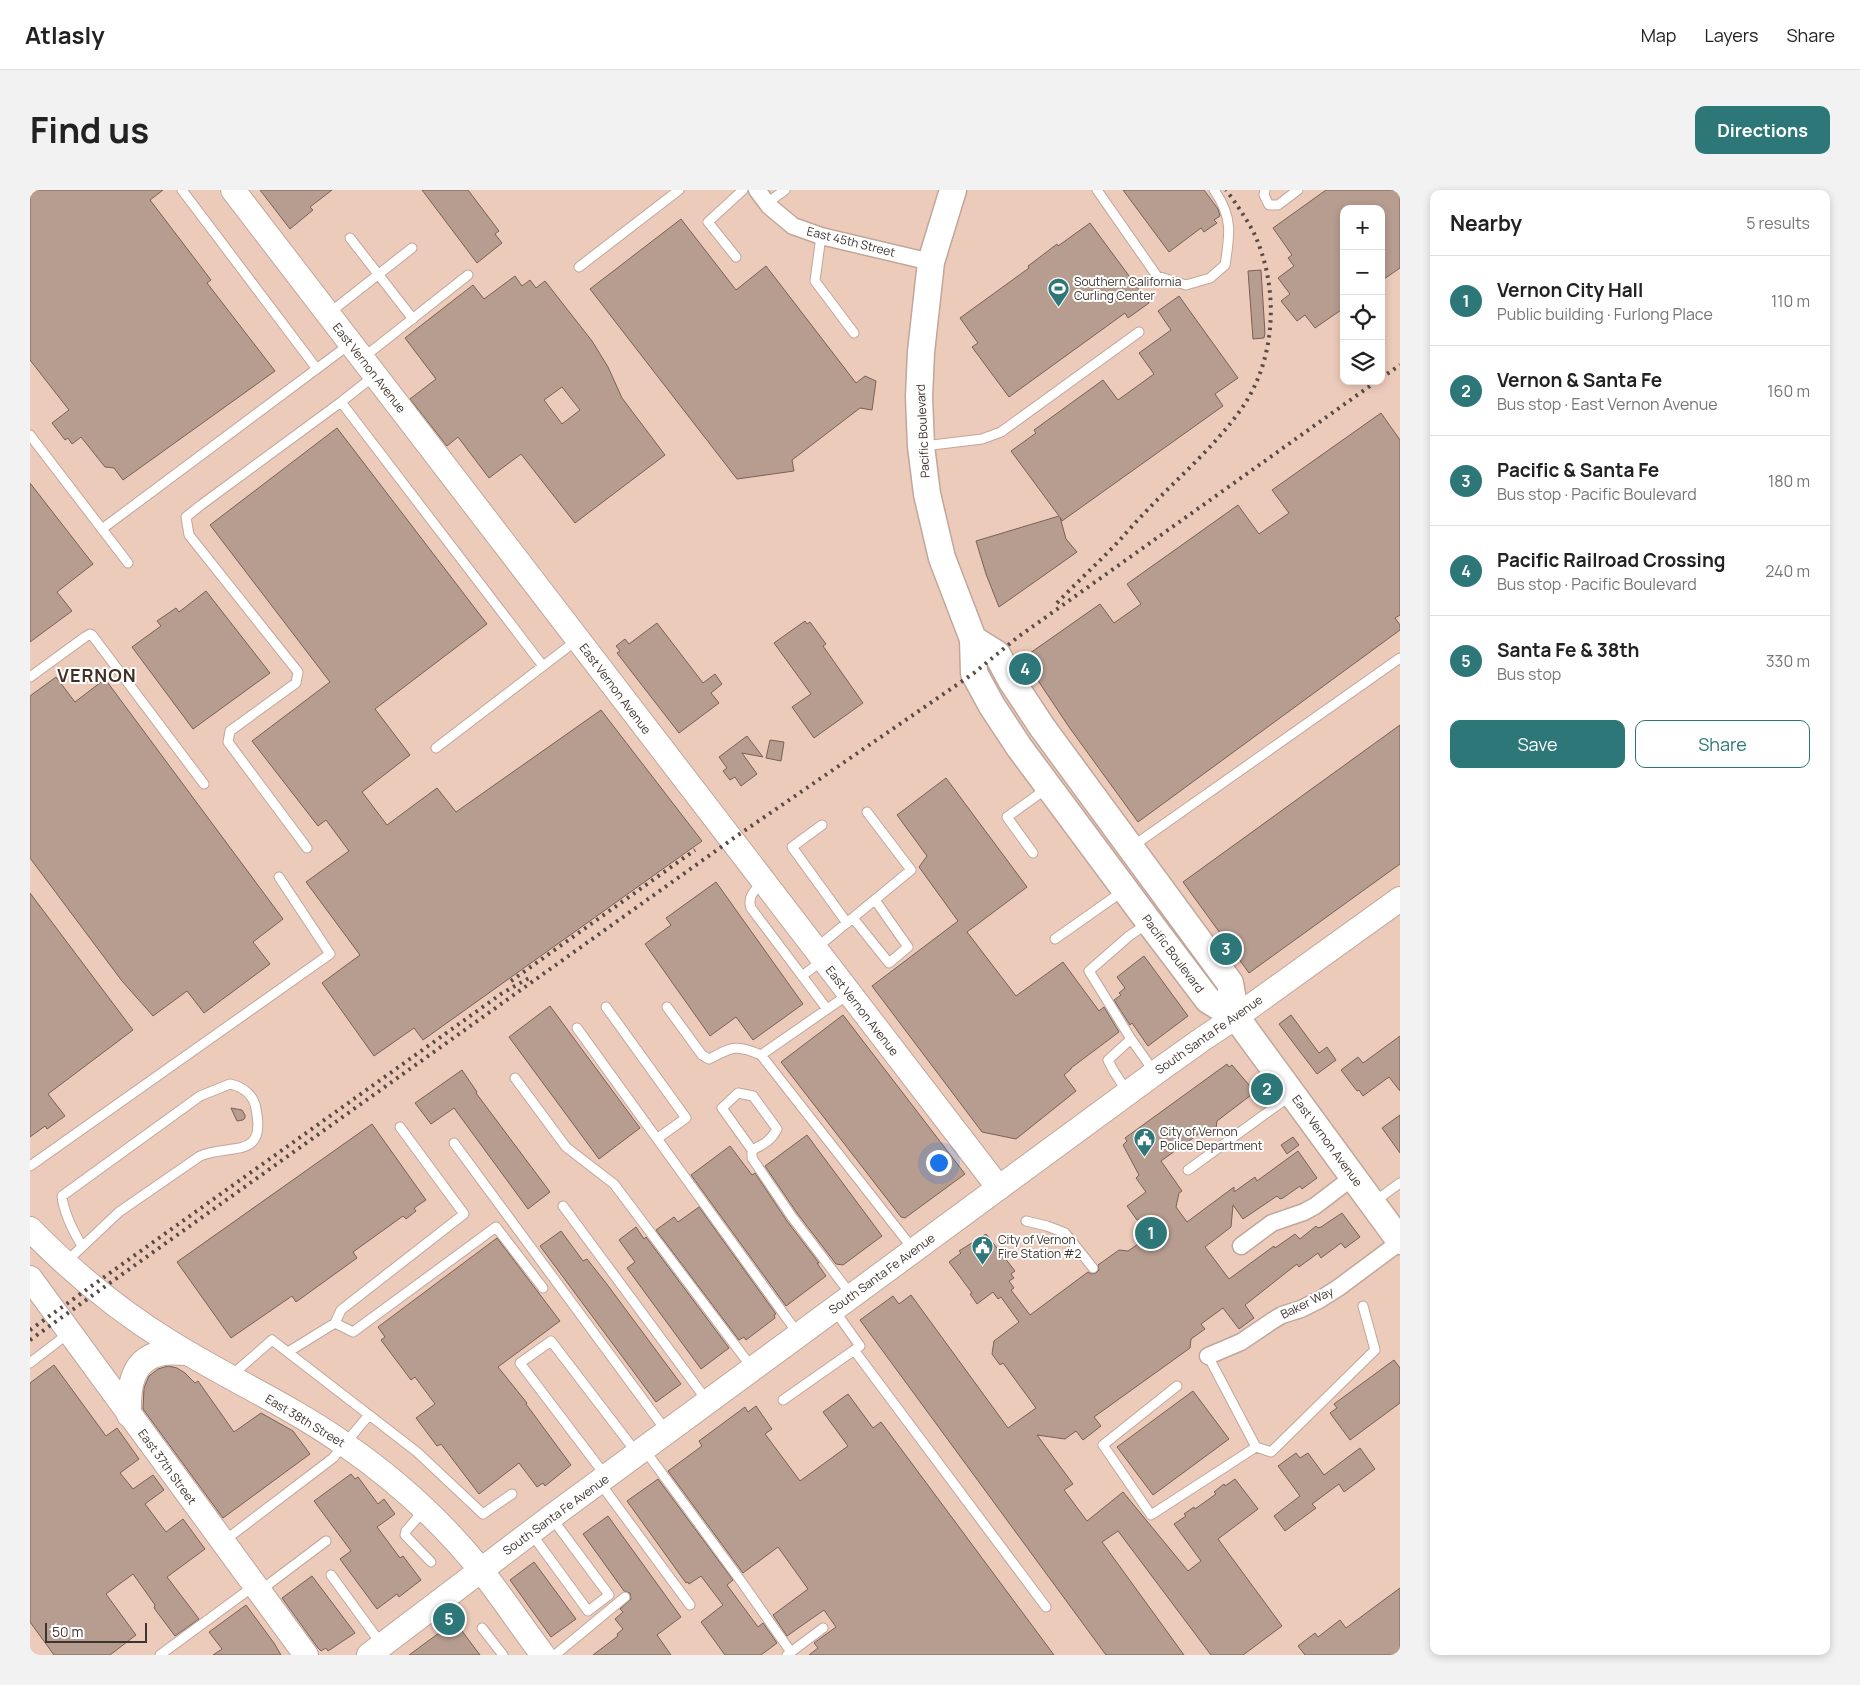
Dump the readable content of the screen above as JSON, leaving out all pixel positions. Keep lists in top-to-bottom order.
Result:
{
  "streets": {
    "main road": [
      "East Vernon Avenue",
      "Pacific Boulevard",
      "South Santa Fe Avenue",
      "East 38th Street",
      "East 37th Street"
    ],
    "street": ["East 45th Street", "Baker Way"]
  },
  "crossings": [
    ["East 45th Street", "Pacific Boulevard"],
    ["East Vernon Avenue", "Pacific Boulevard"],
    ["East Vernon Avenue", "South Santa Fe Avenue"],
    ["East Vernon Avenue", "Baker Way"],
    ["Pacific Boulevard", "South Santa Fe Avenue"],
    ["South Santa Fe Avenue", "East 38th Street"]
  ],
  "districts": ["VERNON"],
  "places": {
    "sports": ["Southern California Curling Center"],
    "public building": ["City of Vernon Police Department", "City of Vernon Fire Station #2"]
  },
  "scale_bar": "50 m",
  "page": {
    "header": "Atlasly",
    "nav": ["Map", "Layers", "Share"],
    "title": "Find us",
    "buttons": [
      "Directions",
      ["Save", "Share"]
    ],
    "heading": ["Nearby", "5 results"],
    "map_buttons": ["+", "−"],
    "list": [
      {
        "mark": "1",
        "name": "Vernon City Hall",
        "note": "Public building · Furlong Place",
        "value": "110 m"
      },
      {
        "mark": "2",
        "name": "Vernon & Santa Fe",
        "note": "Bus stop · East Vernon Avenue",
        "value": "160 m"
      },
      {
        "mark": "3",
        "name": "Pacific & Santa Fe",
        "note": "Bus stop · Pacific Boulevard",
        "value": "180 m"
      },
      {
        "mark": "4",
        "name": "Pacific Railroad Crossing",
        "note": "Bus stop · Pacific Boulevard",
        "value": "240 m"
      },
      {
        "mark": "5",
        "name": "Santa Fe & 38th",
        "note": "Bus stop",
        "value": "330 m"
      }
    ],
    "pins": [
      "4",
      "3",
      "2",
      "1",
      "5"
    ],
    "scale": "50 m"
  }
}
